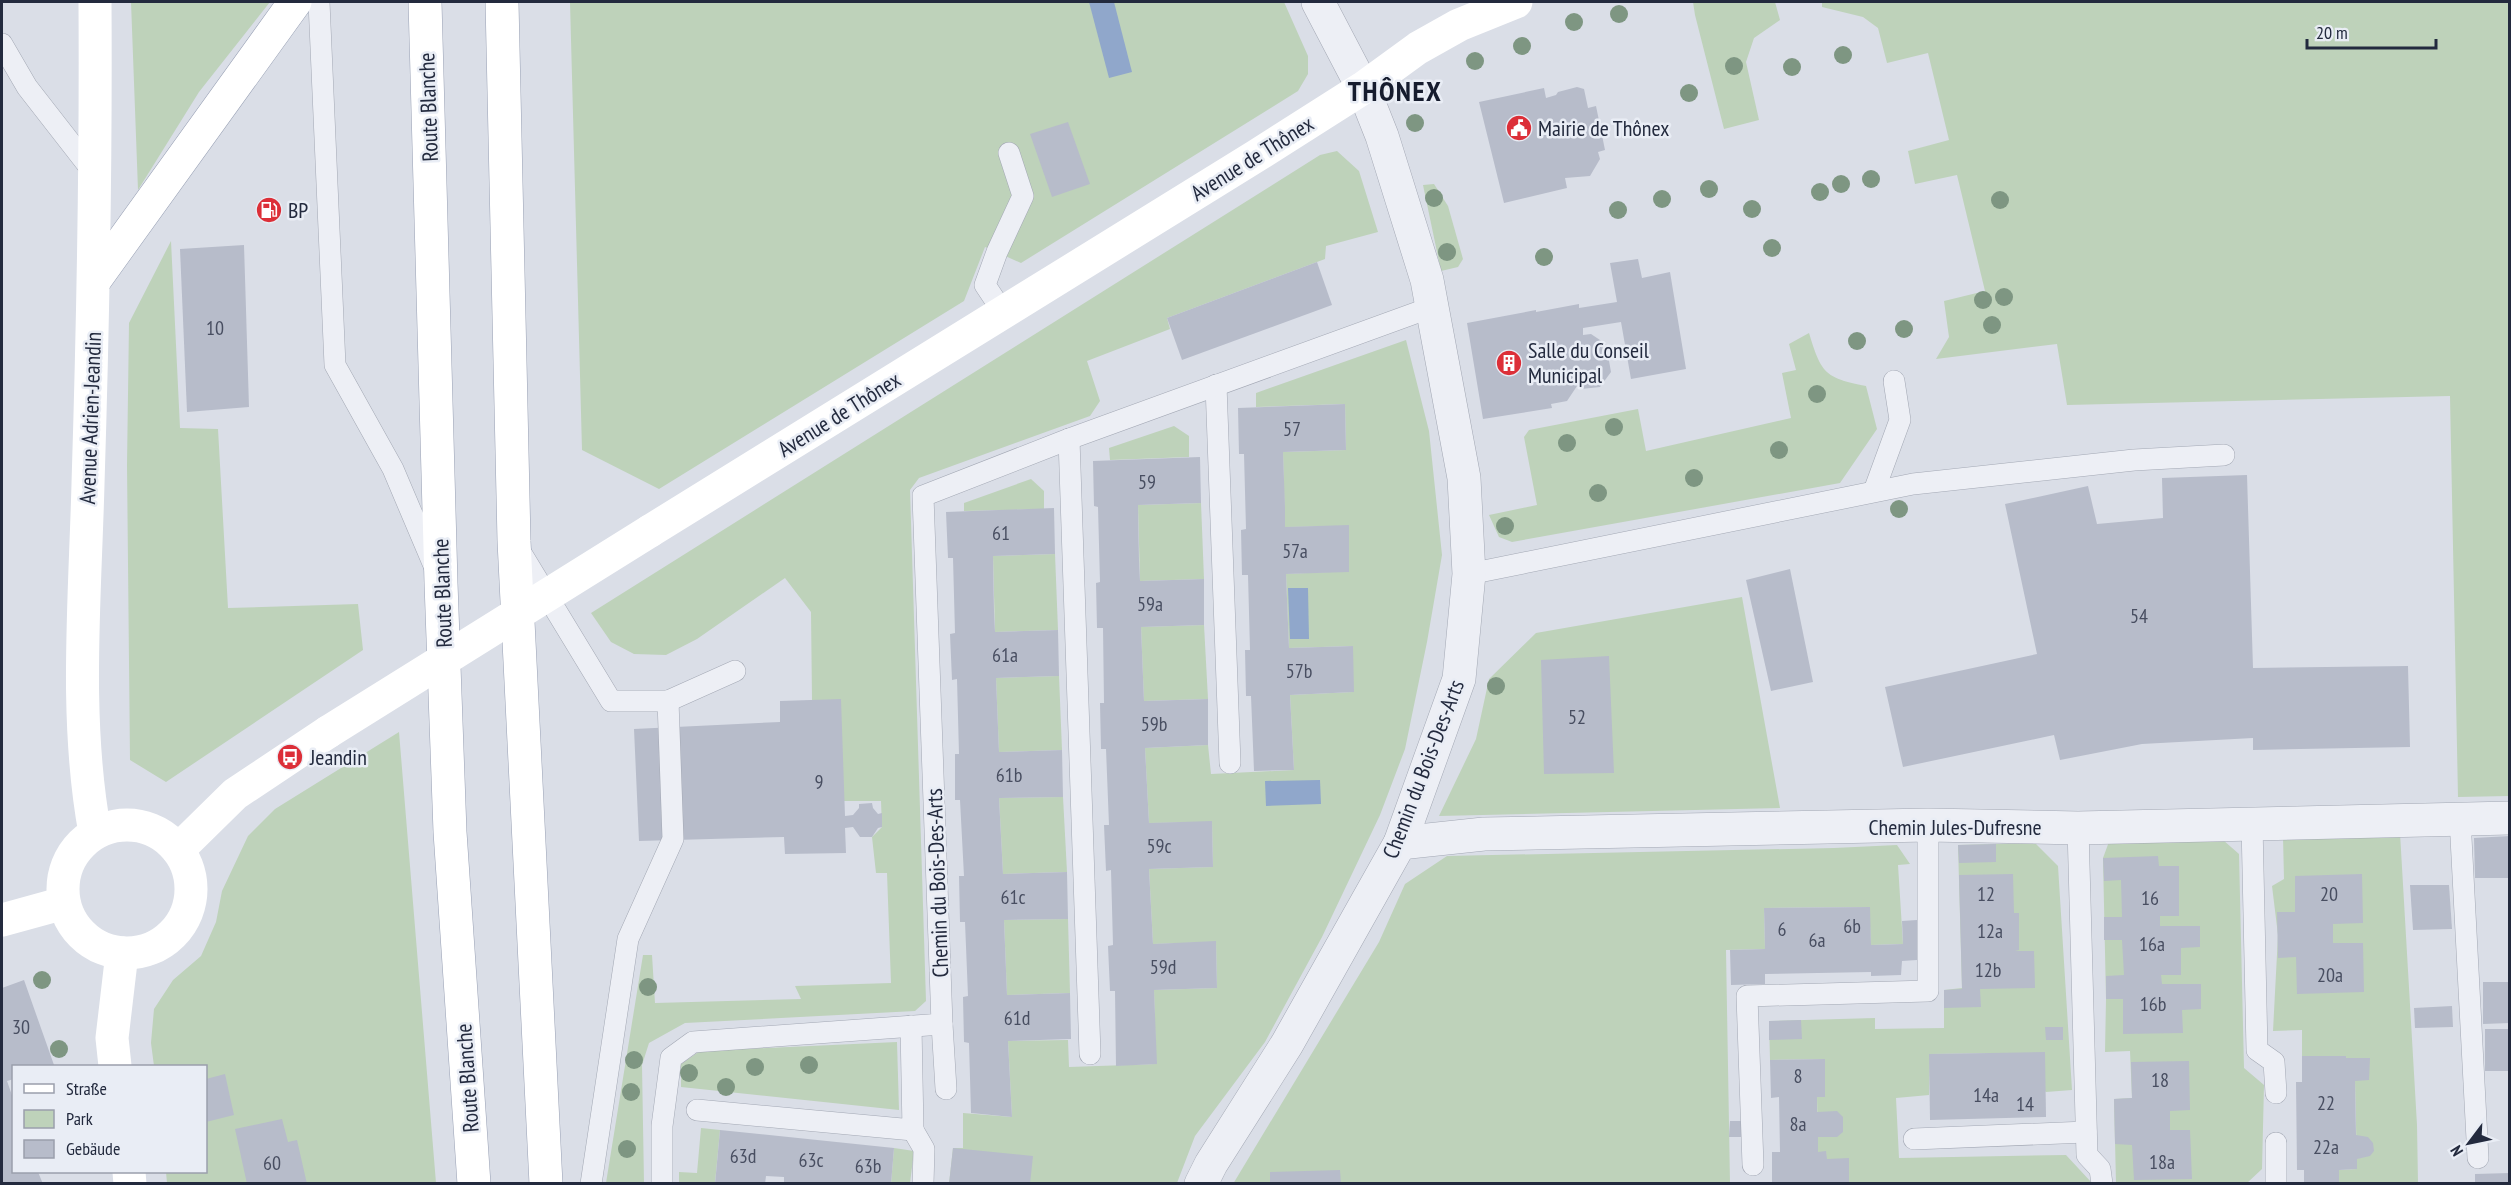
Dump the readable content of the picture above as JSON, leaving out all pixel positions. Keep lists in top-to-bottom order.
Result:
{
  "streets": {
    "main road": ["Route Blanche", "Avenue de Thônex", "Avenue Adrien-Jeandin"],
    "street": ["Chemin du Bois-Des-Arts", "Chemin Jules-Dufresne"]
  },
  "crossings": [
    ["Avenue de Thônex", "Avenue Adrien-Jeandin"],
    ["Avenue de Thônex", "Chemin du Bois-Des-Arts"],
    ["Chemin du Bois-Des-Arts", "Chemin Jules-Dufresne"]
  ],
  "districts": ["THÔNEX"],
  "places": {
    "public building": ["Mairie de Thônex"],
    "fuel station": ["BP"],
    "building": ["Salle du Conseil Municipal"],
    "bus stop": ["Jeandin"]
  },
  "house_numbers": [
    "10",
    "57",
    "59",
    "61",
    "57a",
    "59a",
    "54",
    "61a",
    "57b",
    "52",
    "59b",
    "61b",
    "9",
    "59c",
    "12",
    "20",
    "61c",
    "16",
    "6b",
    "6",
    "12a",
    "6a",
    "16a",
    "59d",
    "12b",
    "20a",
    "16b",
    "61d",
    "30",
    "8",
    "18",
    "14a",
    "22",
    "14",
    "8a",
    "22a",
    "63d",
    "63c",
    "18a",
    "60",
    "63b"
  ],
  "legend": ["Straße", "Park", "Gebäude"],
  "scale_bar": "20 m",
  "north": "bottom left"
}
